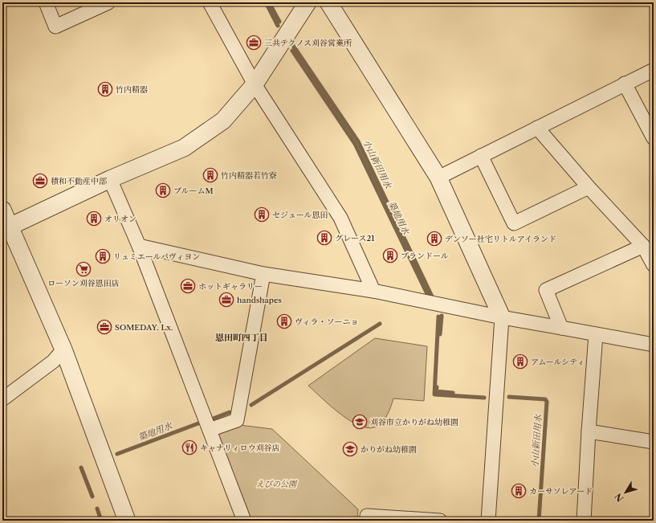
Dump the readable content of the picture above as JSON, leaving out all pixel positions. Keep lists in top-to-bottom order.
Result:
{
  "districts": ["恩田町四丁目"],
  "water": ["小山新田用水", "築地用水"],
  "parks": ["えびの公園"],
  "places": {
    "office": [
      "三共テクノス刈谷営業所",
      "積和不動産中部",
      "ホットギャラリー",
      "handshapes",
      "SOMEDAY. Lx."
    ],
    "building": [
      "竹内精器",
      "竹内精器若竹寮",
      "ブルームM",
      "セジュール恩田",
      "オリオン",
      "グレース21",
      "デンソー社宅リトルアイランド",
      "プランドール",
      "リュミエールパヴィヨン",
      "ヴィラ・ソーニョ",
      "アムールシティ",
      "カーサソレアード"
    ],
    "supermarket": ["ローソン刈谷恩田店"],
    "school or university": ["刈谷市立かりがね幼稚園", "かりがね幼稚園"],
    "restaurant": ["キャナリィロウ刈谷店"]
  },
  "north": "bottom left"
}
